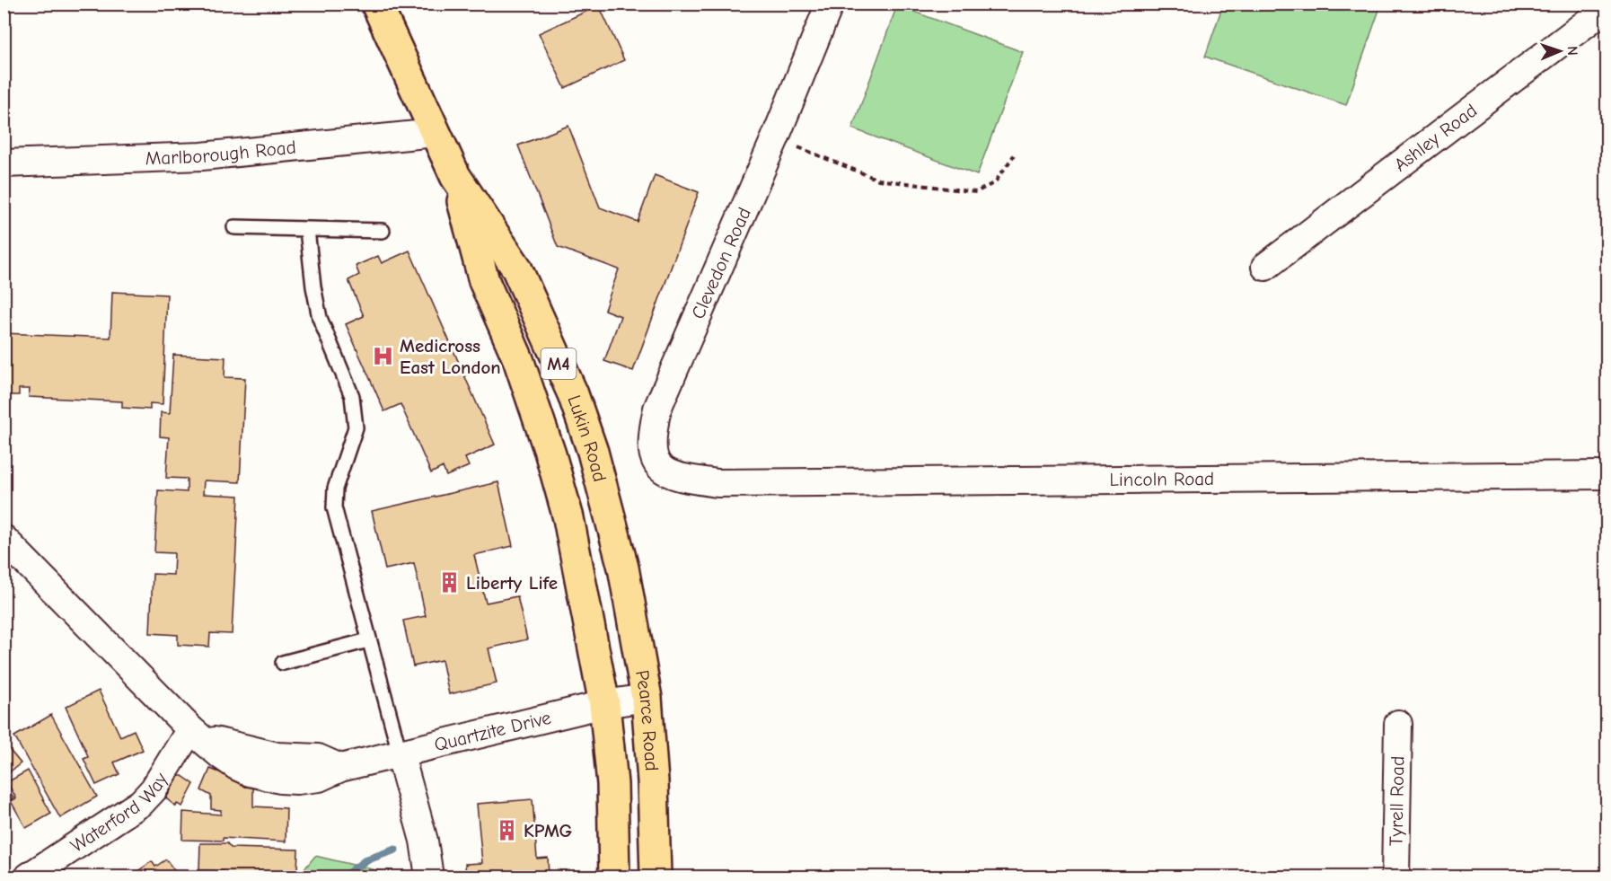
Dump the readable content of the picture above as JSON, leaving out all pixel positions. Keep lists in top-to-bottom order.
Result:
{
  "streets": {
    "main road": ["M4", "Lukin Road", "Pearce Road"],
    "street": [
      "Ashley Road",
      "Marlborough Road",
      "Clevedon Road",
      "Lincoln Road",
      "Quartzite Drive",
      "Tyrell Road",
      "Waterford Way"
    ]
  },
  "crossings": [
    ["Marlborough Road", "Lukin Road"],
    ["Clevedon Road", "Lincoln Road"],
    ["M4", "Lukin Road"],
    ["M4", "Quartzite Drive"],
    ["Lukin Road", "Pearce Road"],
    ["Lukin Road", "Quartzite Drive"],
    ["Pearce Road", "Quartzite Drive"],
    ["Quartzite Drive", "Waterford Way"]
  ],
  "places": {
    "hospital": ["Medicross East London"],
    "building": ["Liberty Life", "KPMG"]
  },
  "north": "right"
}
